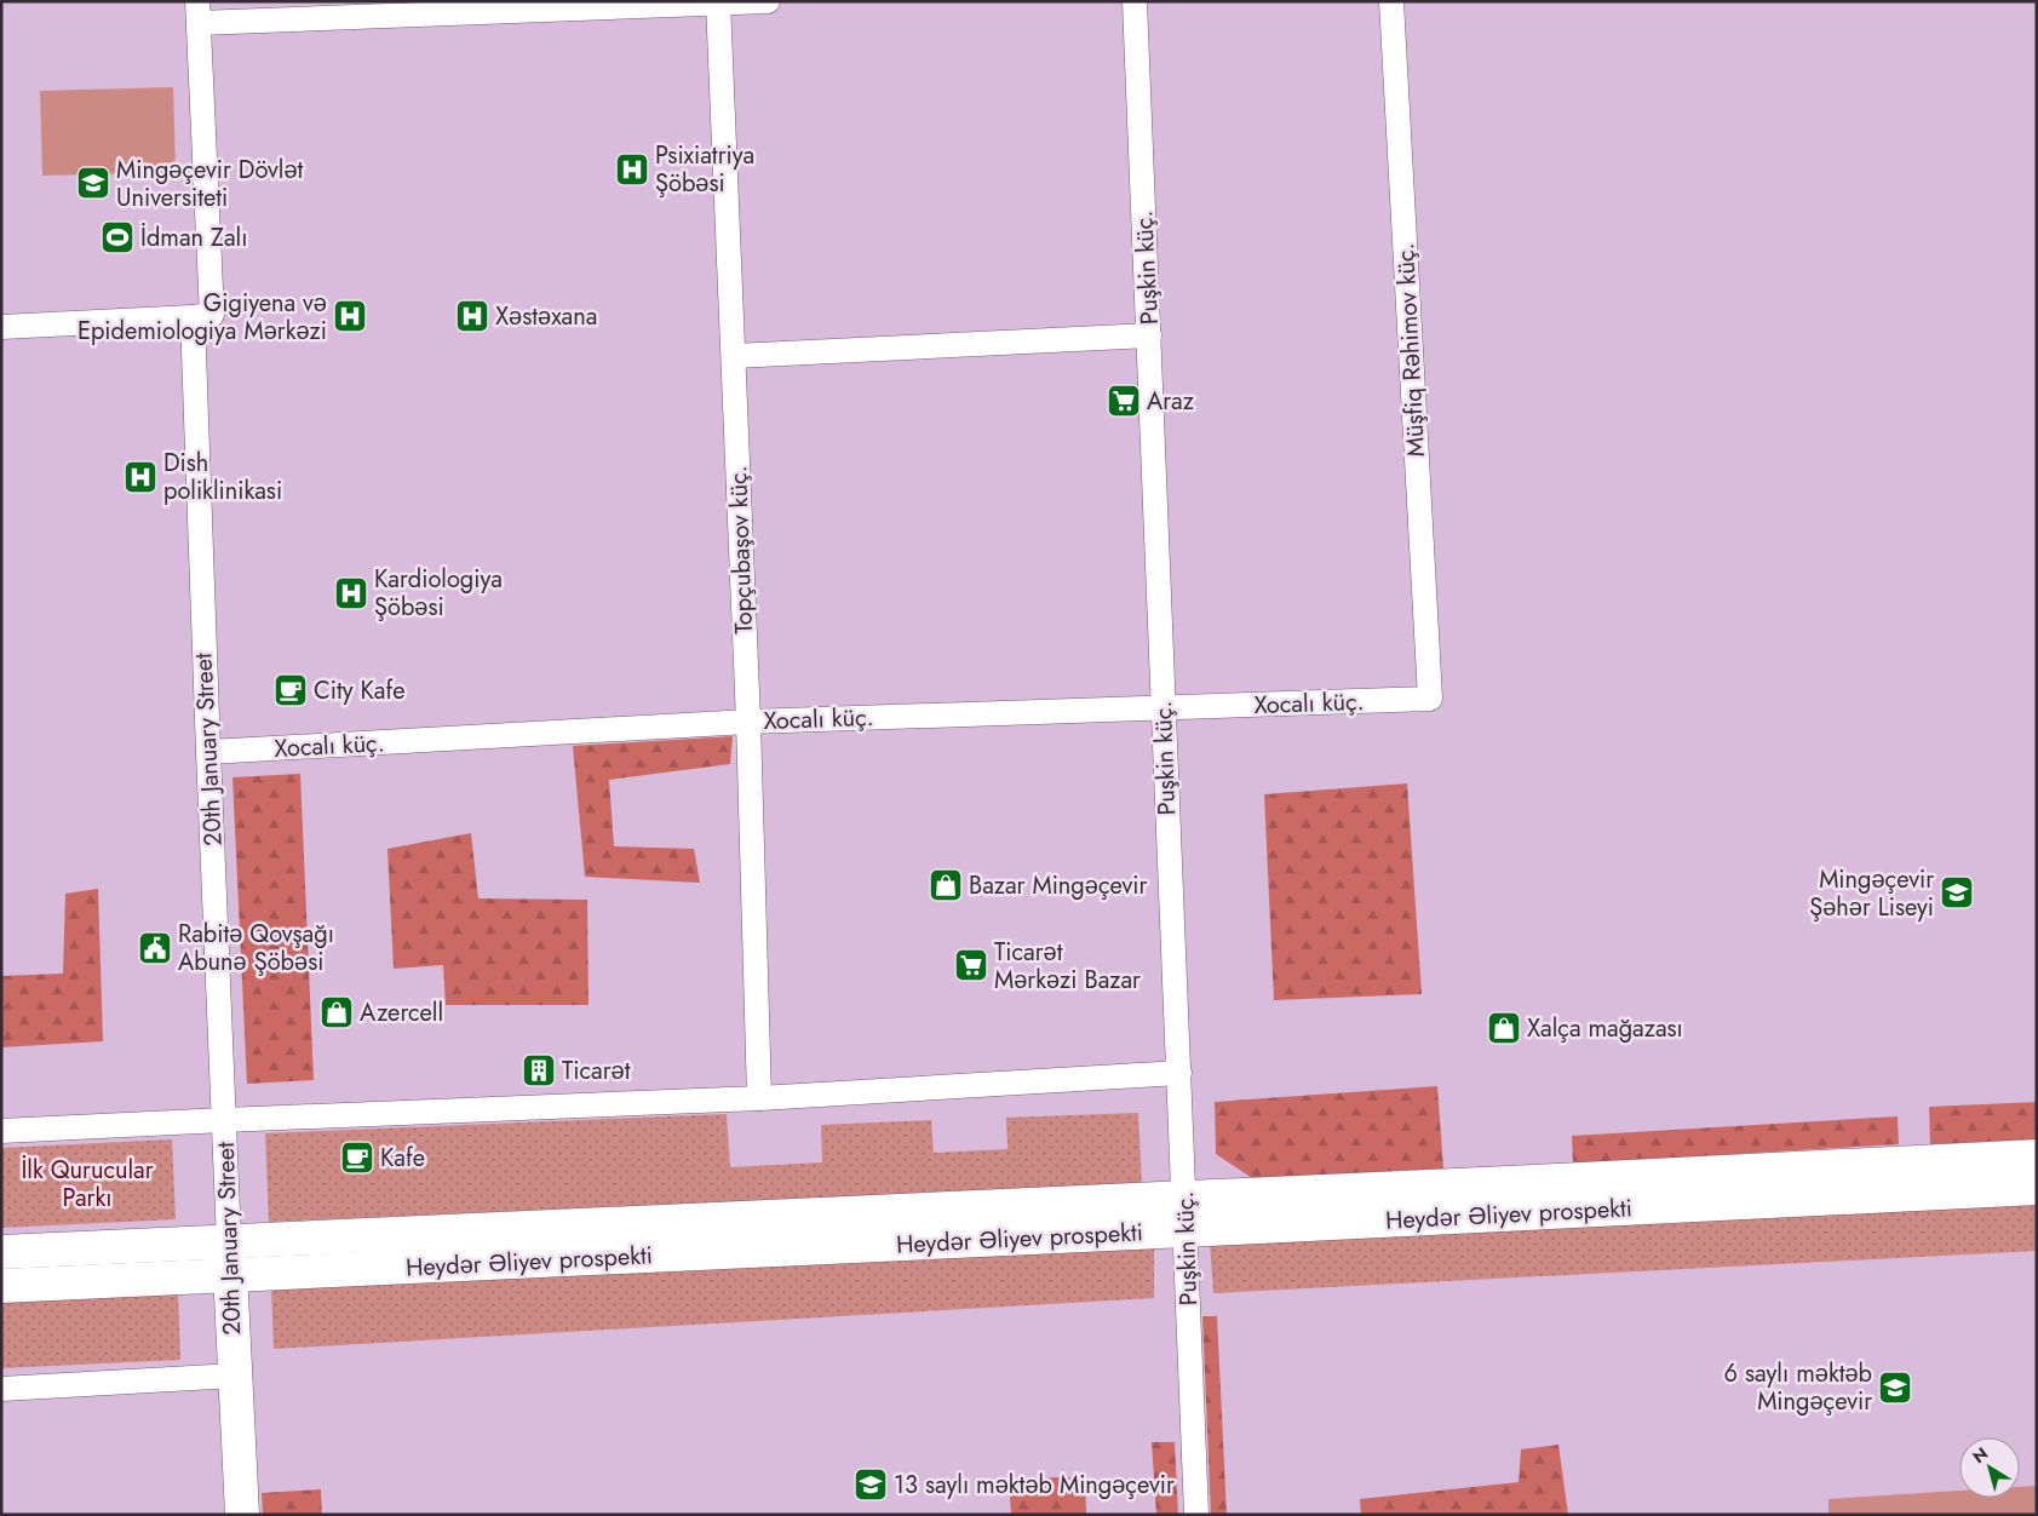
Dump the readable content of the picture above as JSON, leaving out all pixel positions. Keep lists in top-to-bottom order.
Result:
{
  "streets": {
    "main road": ["20th January Street", "Heydər Əliyev prospekti"],
    "street": [
      "Puşkin küç.",
      "Müşfiq Rəhimov küç.",
      "Topçubaşov küç.",
      "Xocalı küç."
    ]
  },
  "crossings": [
    ["Puşkin küç.", "Xocalı küç."],
    ["Puşkin küç.", "Heydər Əliyev prospekti"],
    ["Müşfiq Rəhimov küç.", "Xocalı küç."],
    ["Topçubaşov küç.", "Xocalı küç."],
    ["Xocalı küç.", "20th January Street"],
    ["20th January Street", "Heydər Əliyev prospekti"]
  ],
  "parks": ["İlk Qurucular Parkı"],
  "places": {
    "hospital": [
      "Psixiatriya Şöbəsi",
      "Gigiyena və Epidemiologiya Mərkəzi",
      "Xəstəxana",
      "Dish poliklinikasi",
      "Kardiologiya Şöbəsi"
    ],
    "school or university": [
      "Mingəçevir Dövlət Universiteti",
      "Mingəçevir Şəhər Liseyi",
      "6 saylı məktəb Mingəçevir",
      "13 saylı məktəb Mingəçevir"
    ],
    "sports": ["İdman Zalı"],
    "supermarket": ["Araz", "Ticarət Mərkəzi Bazar"],
    "cafe": ["City Kafe", "Kafe"],
    "shop": ["Bazar Mingəçevir", "Azercell", "Xalça mağazası"],
    "public building": ["Rabitə Qovşağı Abunə Şöbəsi"],
    "building": ["Ticarət"]
  },
  "north": "top left"
}
